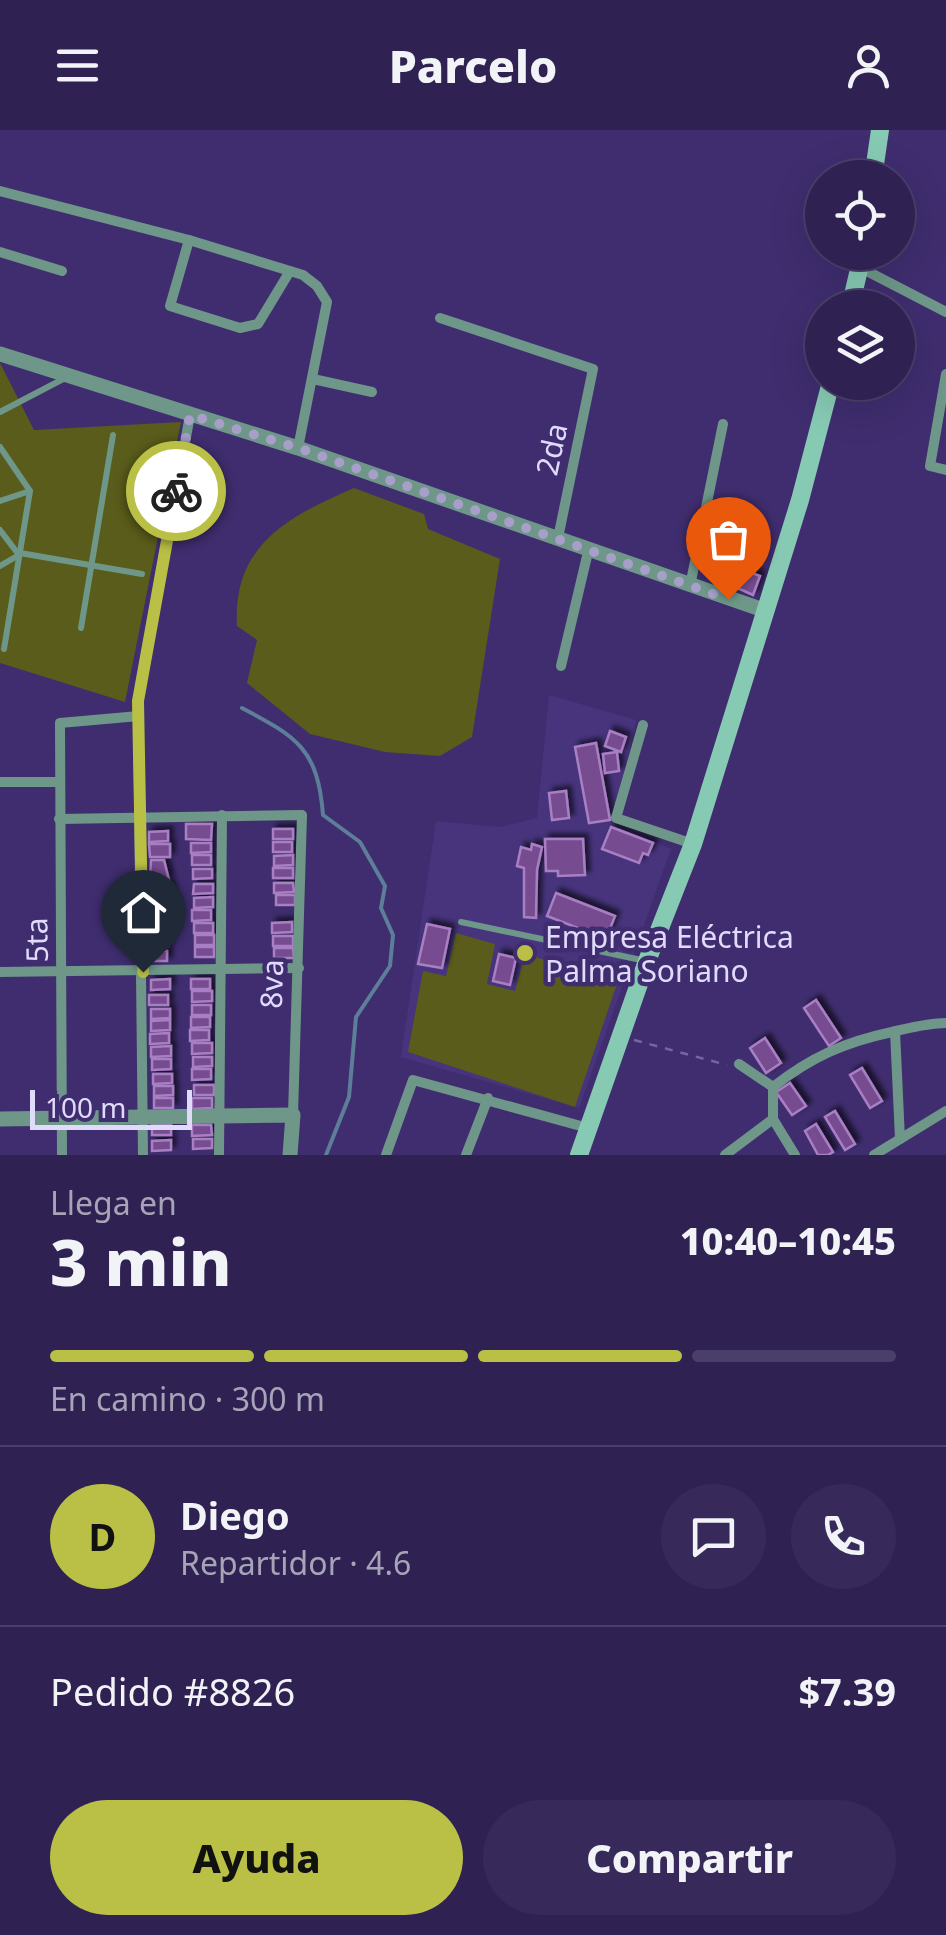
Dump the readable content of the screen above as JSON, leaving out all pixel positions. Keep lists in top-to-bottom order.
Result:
{
  "streets": {
    "street": ["2da", "5ta", "8va"]
  },
  "places": ["Empresa Eléctrica Palma Soriano"],
  "scale_bar": "100 m",
  "page": {
    "header": "Parcelo",
    "scale": "100 m",
    "heading": ["3 min", "Llega en", "10:40–10:45"],
    "panel": [
      "Diego",
      "Repartidor · 4.6",
      "Pedido #8826",
      "$7.39"
    ],
    "bar": "En camino · 300 m",
    "round": "D",
    "buttons": ["Ayuda", "Compartir"]
  }
}
